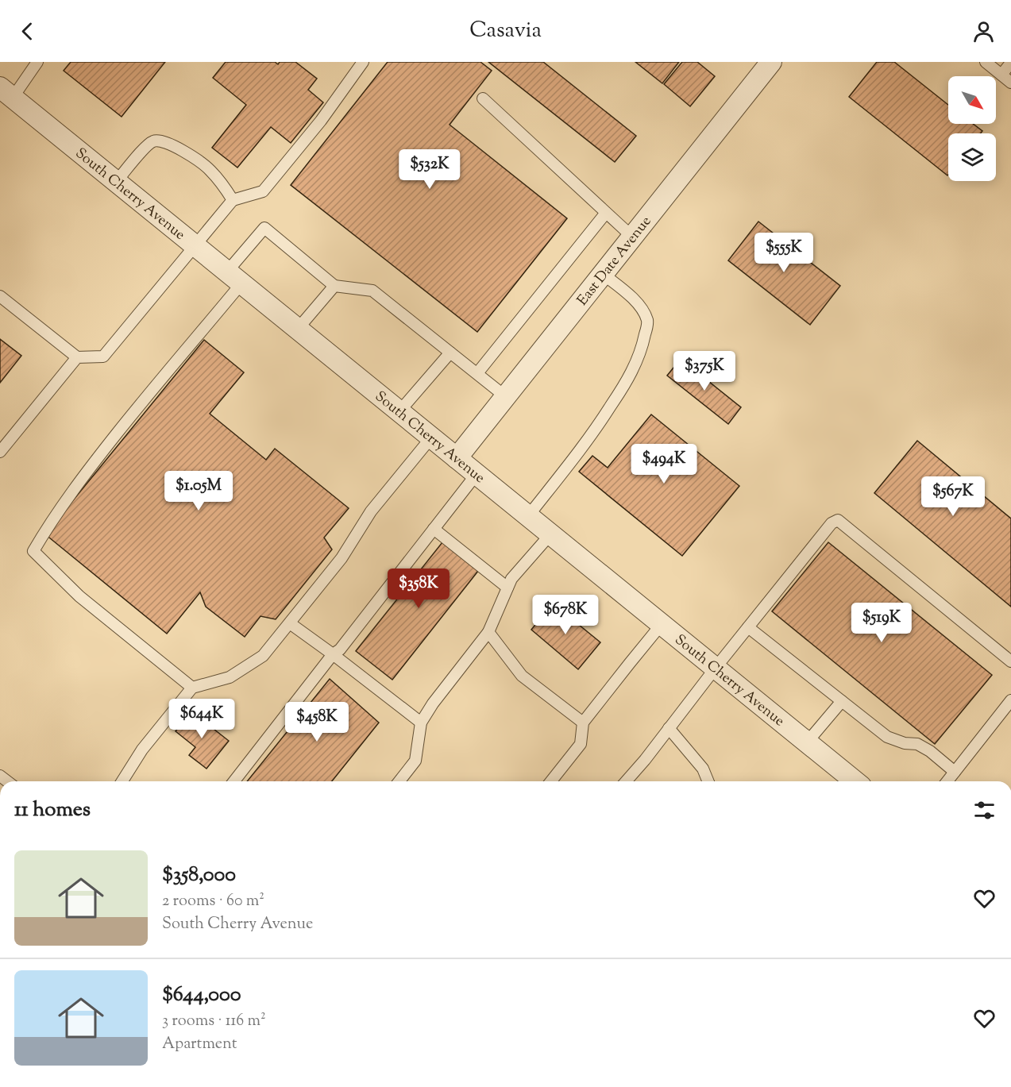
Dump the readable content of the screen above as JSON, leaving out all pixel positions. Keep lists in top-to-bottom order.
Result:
{
  "streets": {
    "street": ["South Cherry Avenue", "East Date Avenue"]
  },
  "crossings": [
    ["South Cherry Avenue", "East Date Avenue"]
  ],
  "north": "bottom right",
  "page": {
    "header": "Casavia",
    "price": [
      "$532K",
      "$555K",
      "$375K",
      "$494K",
      "$1.05M",
      "$567K",
      "$358K",
      "$678K",
      "$519K",
      "$644K",
      "$458K"
    ],
    "heading": "11 homes",
    "list": [
      {
        "name": "$358,000",
        "note": "2 rooms · 60 m² · South Cherry Avenue"
      },
      {
        "name": "$644,000",
        "note": "3 rooms · 116 m² · Apartment"
      }
    ]
  }
}
